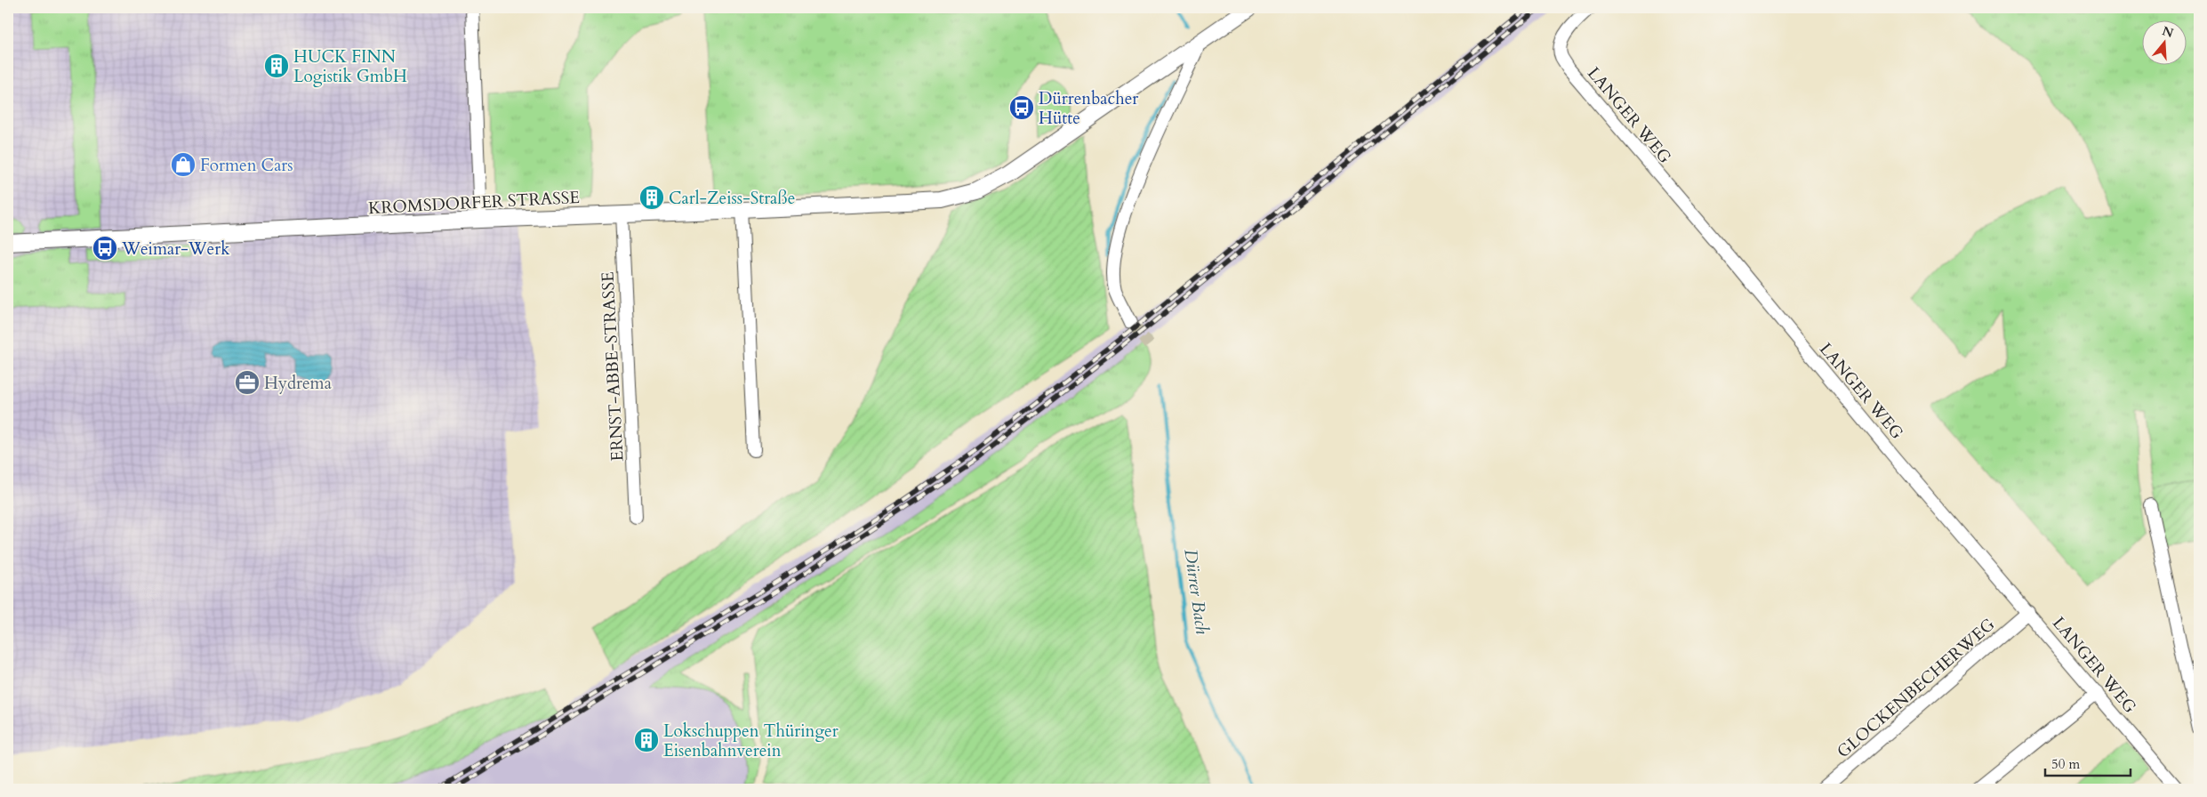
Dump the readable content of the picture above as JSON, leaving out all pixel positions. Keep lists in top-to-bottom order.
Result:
{
  "streets": {
    "street": [
      "LANGER WEG",
      "KROMSDORFER STRASSE",
      "ERNST-ABBE-STRASSE",
      "GLOCKENBECHERWEG"
    ]
  },
  "crossings": [
    ["LANGER WEG", "GLOCKENBECHERWEG"],
    ["KROMSDORFER STRASSE", "ERNST-ABBE-STRASSE"]
  ],
  "water": ["Dürrer Bach"],
  "places": {
    "building": ["HUCK FINN Logistik GmbH", "Carl-Zeiss-Straße", "Lokschuppen Thüringer Eisenbahnverein"],
    "bus stop": ["Dürrenbacher Hütte", "Weimar-Werk"],
    "shop": ["Formen Cars"],
    "office": ["Hydrema"]
  },
  "scale_bar": "50 m",
  "north": "top"
}
